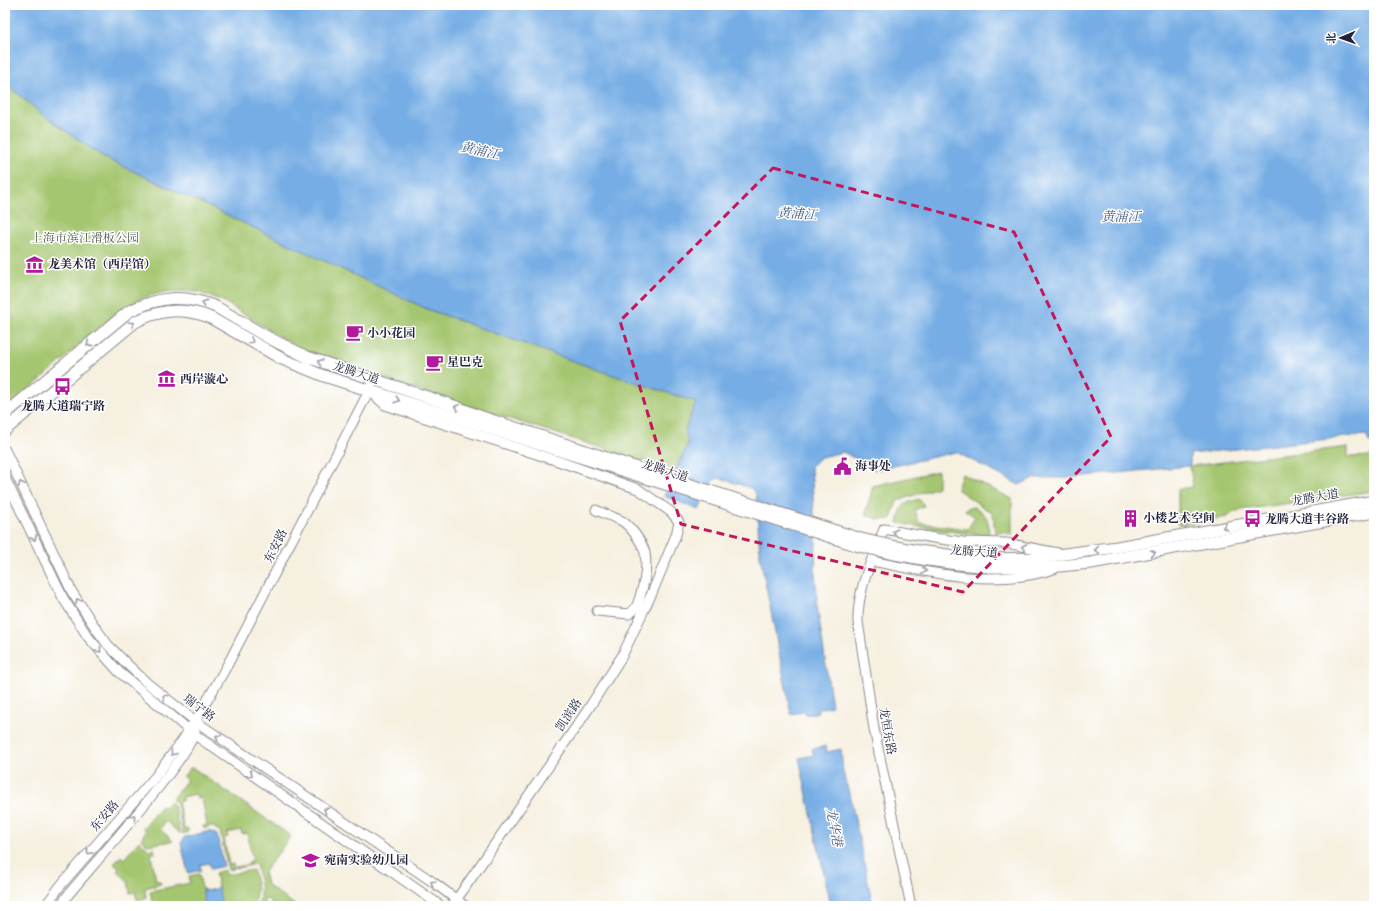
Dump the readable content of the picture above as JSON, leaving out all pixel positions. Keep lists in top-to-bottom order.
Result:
{
  "streets": {
    "main road": ["龙腾大道"],
    "street": [
      "东安路",
      "瑞宁路",
      "凯滨路",
      "龙恒东路"
    ]
  },
  "crossings": [
    ["龙腾大道", "东安路"],
    ["龙腾大道", "凯滨路"],
    ["龙腾大道", "龙恒东路"],
    ["东安路", "瑞宁路"],
    ["东安路", "凯滨路"],
    ["瑞宁路", "凯滨路"]
  ],
  "water": ["黄浦江", "龙华港"],
  "parks": ["上海市滨江滑板公园"],
  "places": {
    "museum": ["龙美术馆（西岸馆）", "西岸漩心"],
    "cafe": ["小小花园", "星巴克"],
    "bus stop": ["龙腾大道瑞宁路", "龙腾大道丰谷路"],
    "public building": ["海事处"],
    "building": ["小楼艺术空间"],
    "school or university": ["宛南实验幼儿园"]
  },
  "north": "left"
}
